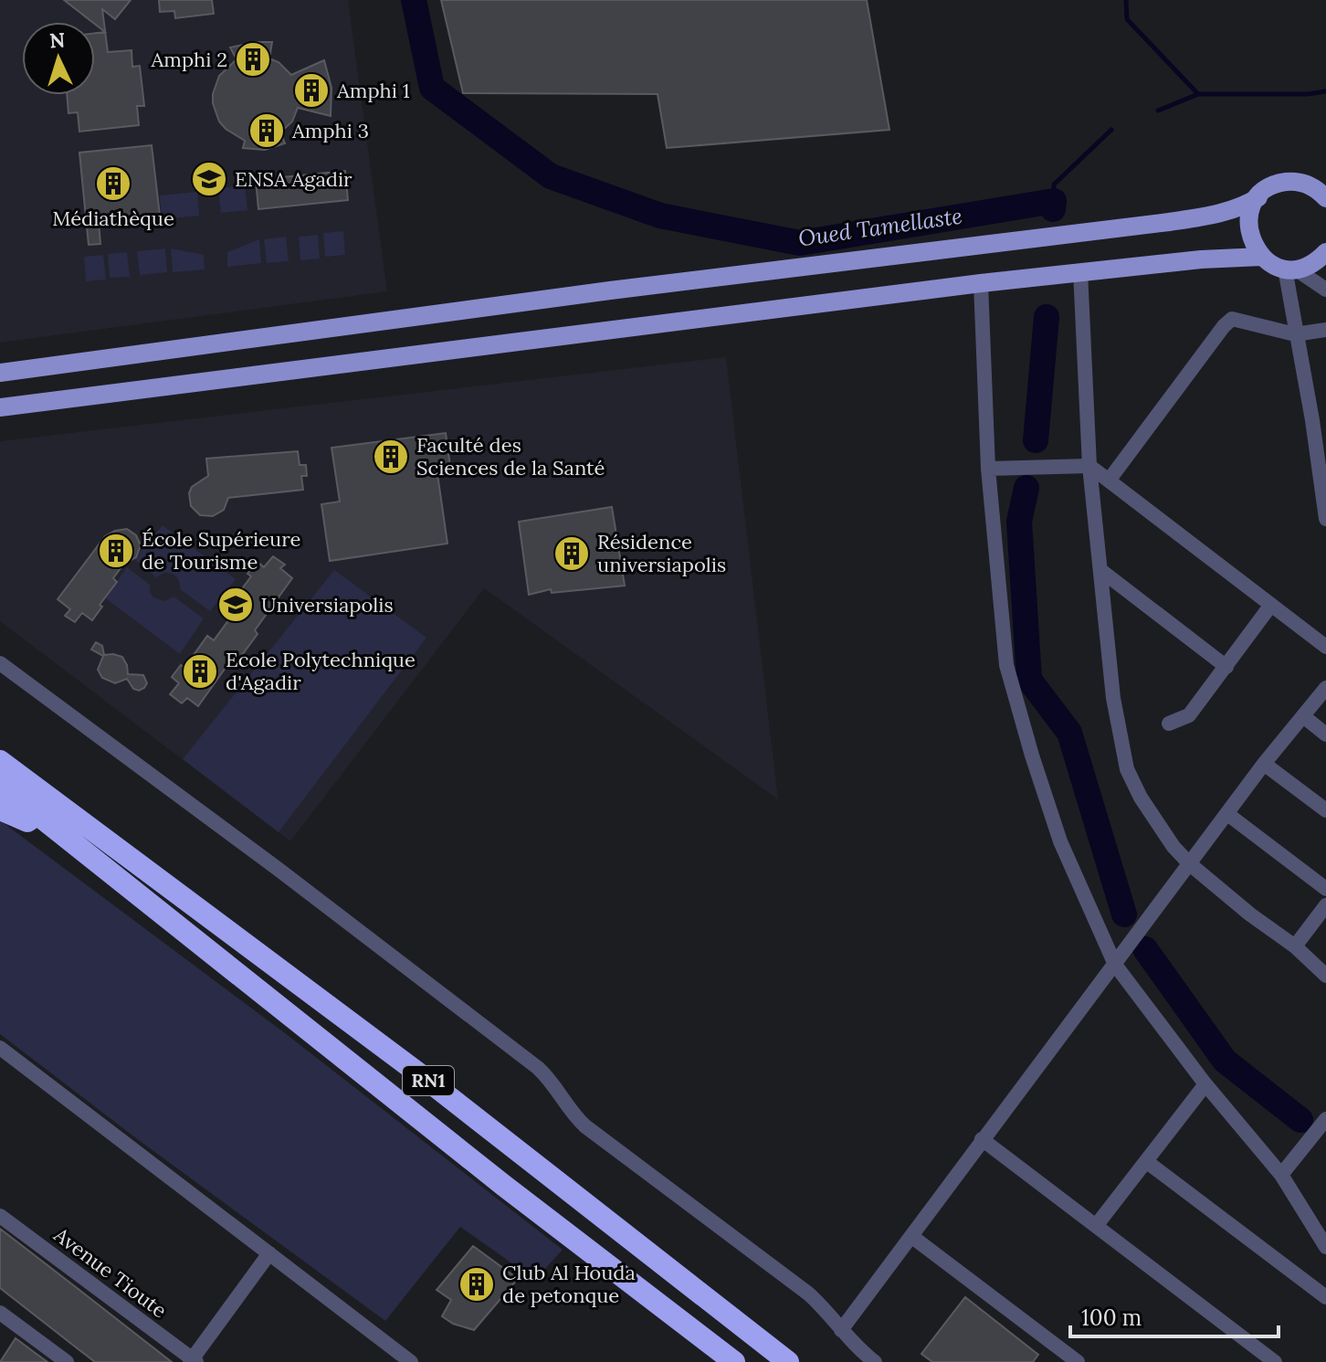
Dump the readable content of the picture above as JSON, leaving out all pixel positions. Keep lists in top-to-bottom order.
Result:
{
  "streets": {
    "highway": ["RN1"],
    "street": ["Avenue Tioute"]
  },
  "water": ["Oued Tamellaste"],
  "places": {
    "building": [
      "Amphi 2",
      "Amphi 1",
      "Amphi 3",
      "Médiathèque",
      "Faculté des Sciences de la Santé",
      "École Supérieure de Tourisme",
      "Résidence universiapolis",
      "Ecole Polytechnique d'Agadir",
      "Club Al Houda de petonque"
    ],
    "school or university": ["ENSA Agadir", "Universiapolis"]
  },
  "scale_bar": "100 m",
  "north": "top"
}
